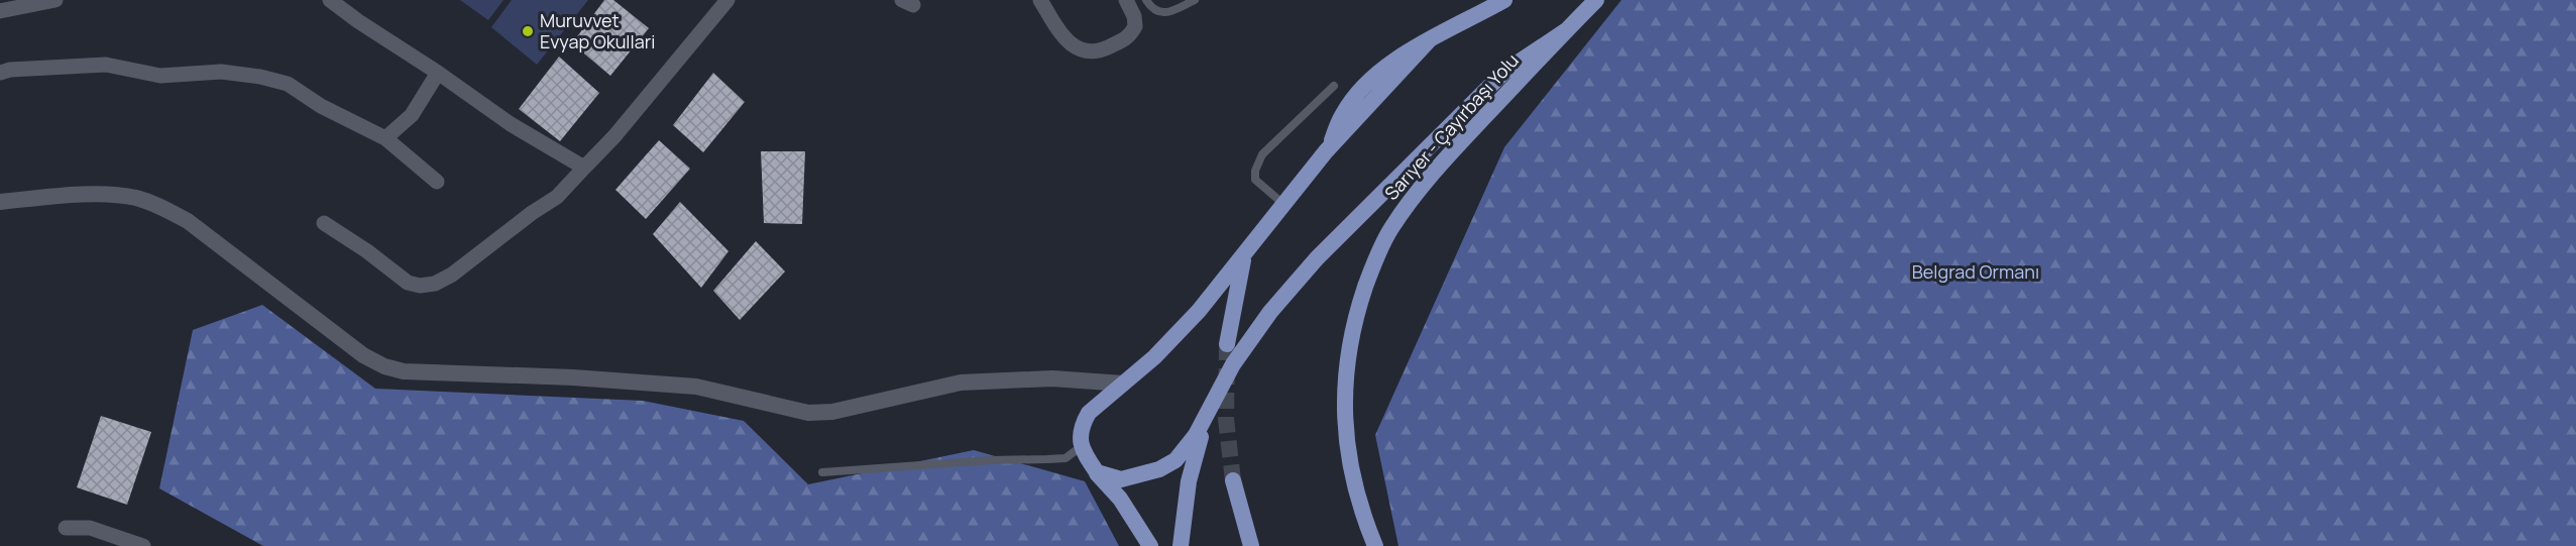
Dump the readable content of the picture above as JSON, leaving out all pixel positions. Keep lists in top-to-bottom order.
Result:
{
  "streets": {
    "main road": ["Sarıyer - Çayırbaşı Yolu"]
  },
  "parks": ["Belgrad Ormanı"],
  "places": ["Muruvvet Evyap Okullari"]
}
